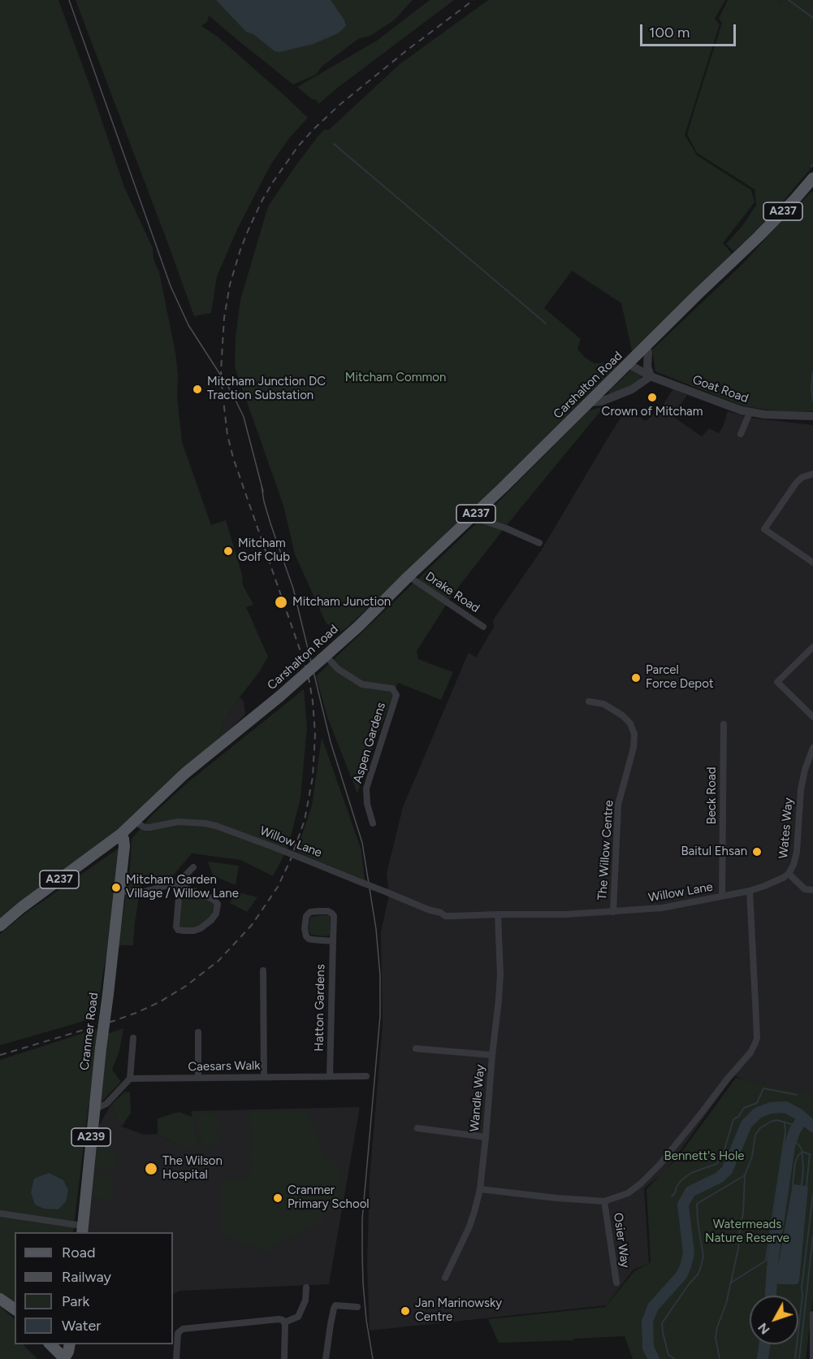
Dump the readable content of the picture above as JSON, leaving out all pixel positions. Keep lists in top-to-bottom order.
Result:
{
  "streets": {
    "main road": [
      "A237",
      "Carshalton Road",
      "Cranmer Road",
      "A239"
    ],
    "street": [
      "Goat Road",
      "Drake Road",
      "Aspen Gardens",
      "Beck Road",
      "Wates Way",
      "Willow Lane",
      "The Willow Centre",
      "Hatton Gardens",
      "Caesars Walk",
      "Wandle Way",
      "Osier Way"
    ]
  },
  "crossings": [
    ["Carshalton Road", "Goat Road"],
    ["Carshalton Road", "Drake Road"],
    ["Carshalton Road", "Aspen Gardens"],
    ["Carshalton Road", "Willow Lane"],
    ["Carshalton Road", "Cranmer Road"],
    ["Beck Road", "Willow Lane"],
    ["Wates Way", "Willow Lane"],
    ["Willow Lane", "The Willow Centre"],
    ["Willow Lane", "Wandle Way"],
    ["Hatton Gardens", "Caesars Walk"]
  ],
  "parks": ["Mitcham Common", "Bennett's Hole", "Watermeads Nature Reserve"],
  "places": [
    "Mitcham Junction DC Traction Substation",
    "Crown of Mitcham",
    "Mitcham Golf Club",
    "Mitcham Junction",
    "Parcel Force Depot",
    "Baitul Ehsan",
    "Mitcham Garden Village / Willow Lane",
    "The Wilson Hospital",
    "Cranmer Primary School",
    "Jan Marinowsky Centre"
  ],
  "legend": [
    "Road",
    "Railway",
    "Park",
    "Water"
  ],
  "scale_bar": "100 m",
  "north": "bottom left"
}
